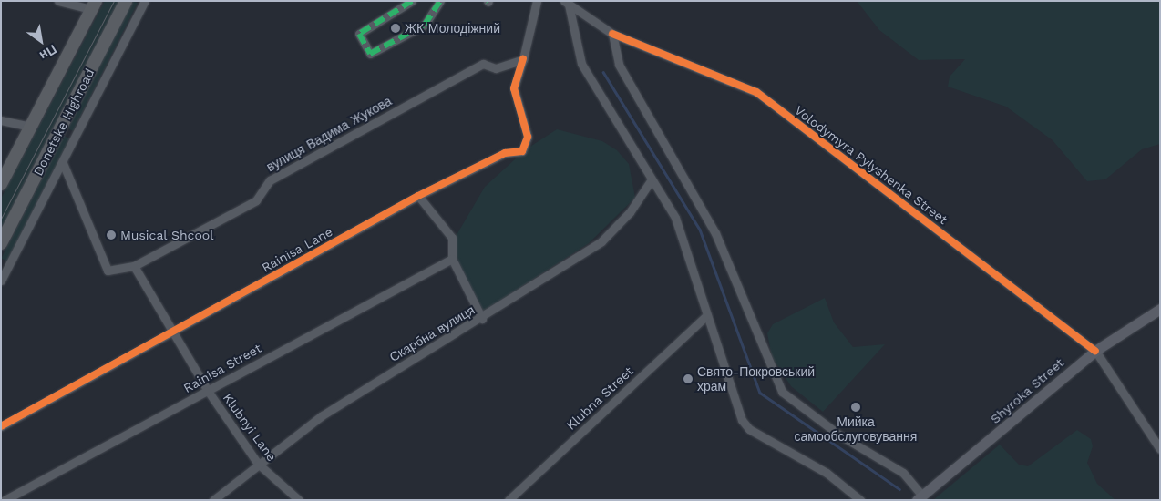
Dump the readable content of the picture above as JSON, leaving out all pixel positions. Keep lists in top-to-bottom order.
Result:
{
  "streets": {
    "highway": ["Donetske Highroad"],
    "main road": ["Shyroka Street"],
    "street": [
      "вулиця Вадима Жукова",
      "Volodymyra Pylyshenka Street",
      "Rainisa Lane",
      "Скарбна вулиця",
      "Rainisa Street",
      "Klubna Street",
      "Klubnyi Lane"
    ]
  },
  "crossings": [
    ["вулиця Вадима Жукова", "Rainisa Lane"],
    ["вулиця Вадима Жукова", "Klubnyi Lane"],
    ["Volodymyra Pylyshenka Street", "Shyroka Street"],
    ["Rainisa Lane", "Klubnyi Lane"],
    ["Скарбна вулиця", "Klubnyi Lane"],
    ["Rainisa Street", "Klubnyi Lane"]
  ],
  "places": [
    "ЖК Молодіжний",
    "Musical Shcool",
    "Свято-Покровський храм",
    "Мийка самообслуговування"
  ],
  "north": "bottom right"
}
